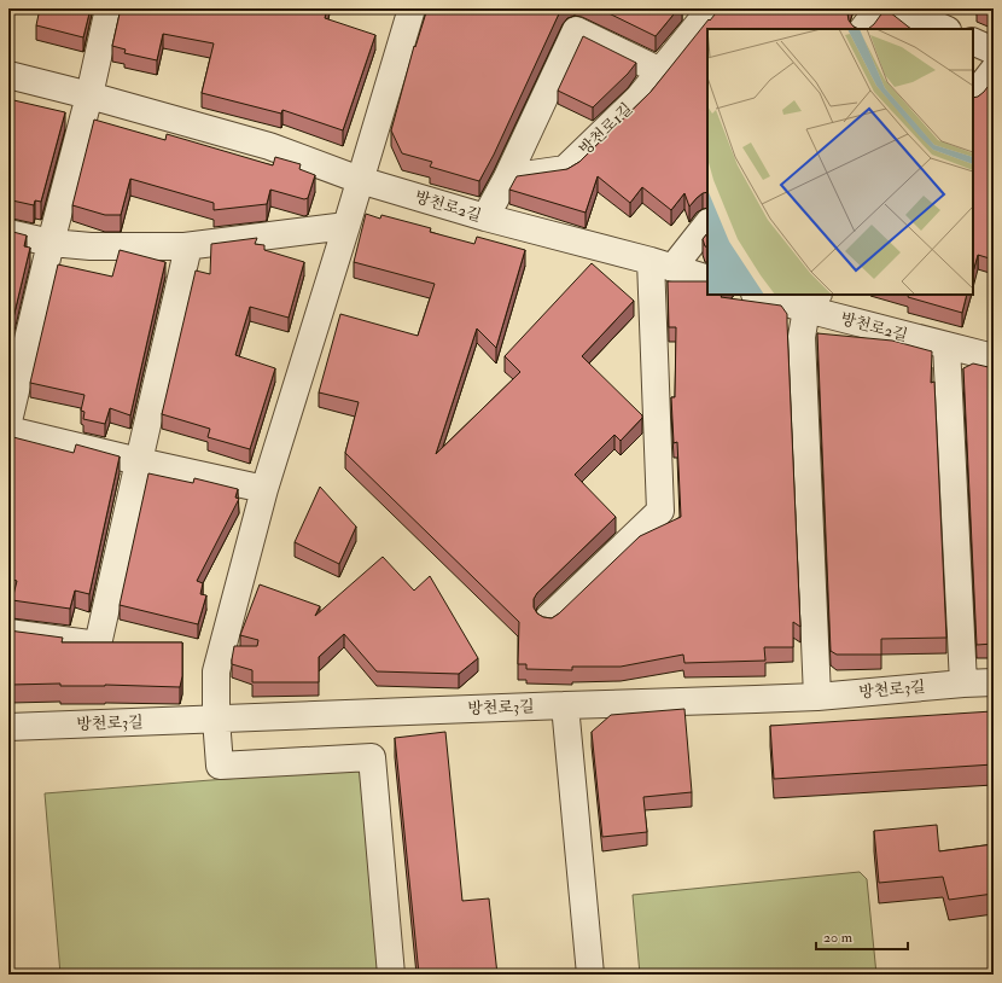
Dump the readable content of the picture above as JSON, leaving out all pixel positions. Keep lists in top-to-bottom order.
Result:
{
  "streets": {
    "street": ["방천로1길", "방천로2길", "방천로3길"]
  },
  "scale_bar": "20 m"
}
